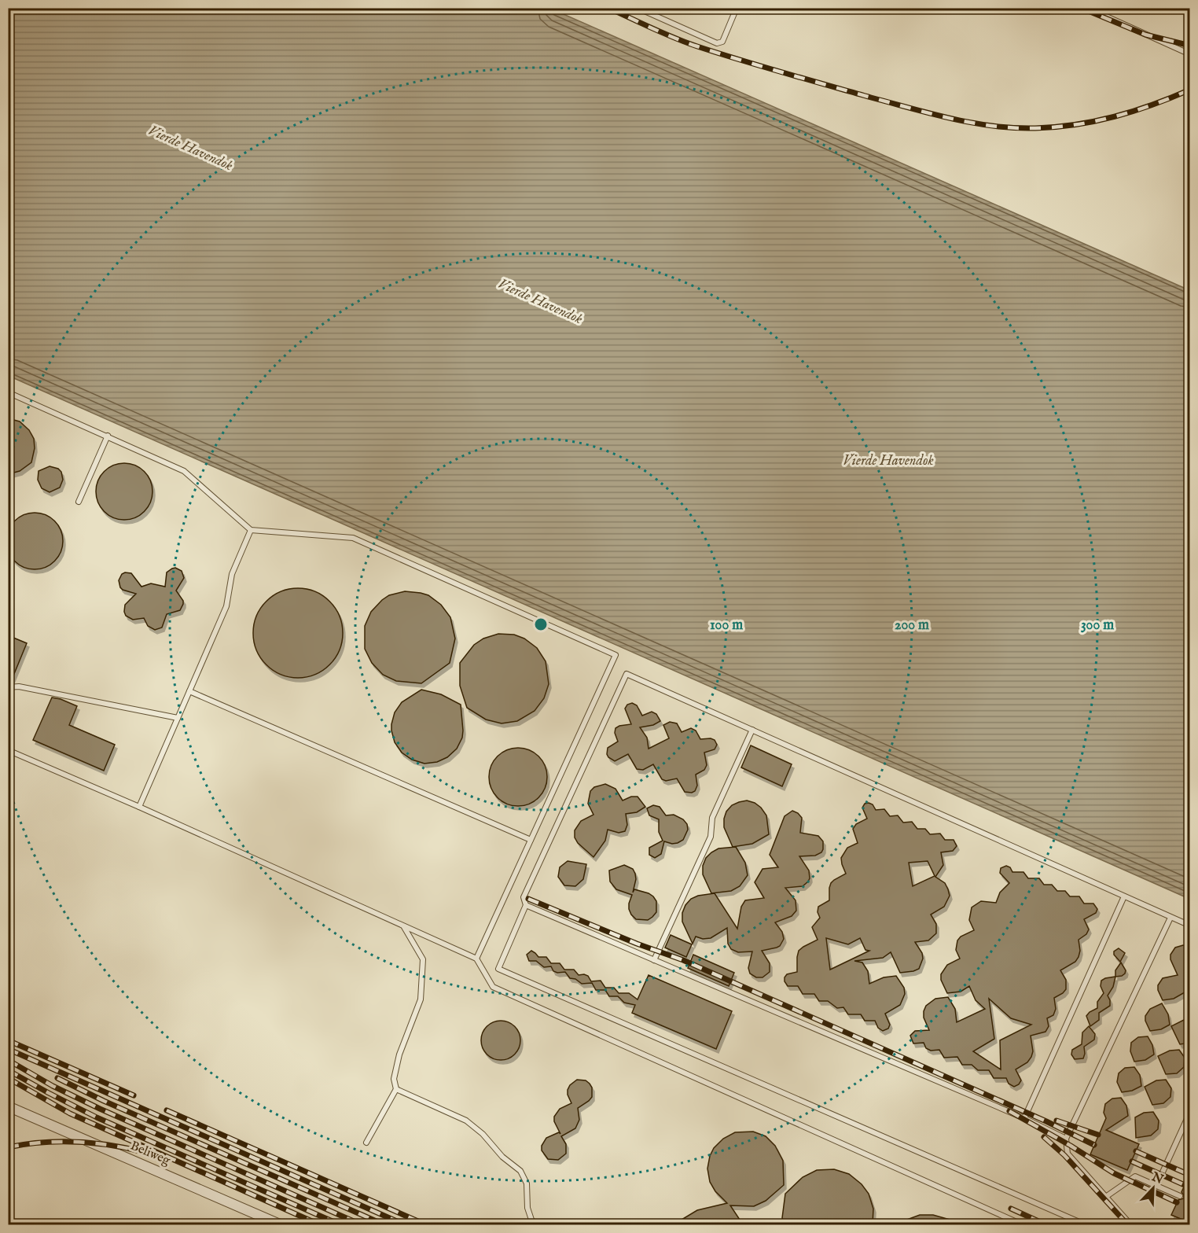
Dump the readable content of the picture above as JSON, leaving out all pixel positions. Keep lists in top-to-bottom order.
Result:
{
  "streets": {
    "street": ["Beliweg"]
  },
  "water": ["Vierde Havendok"],
  "north": "top right",
  "rings": ["100 m", "200 m", "300 m"]
}
